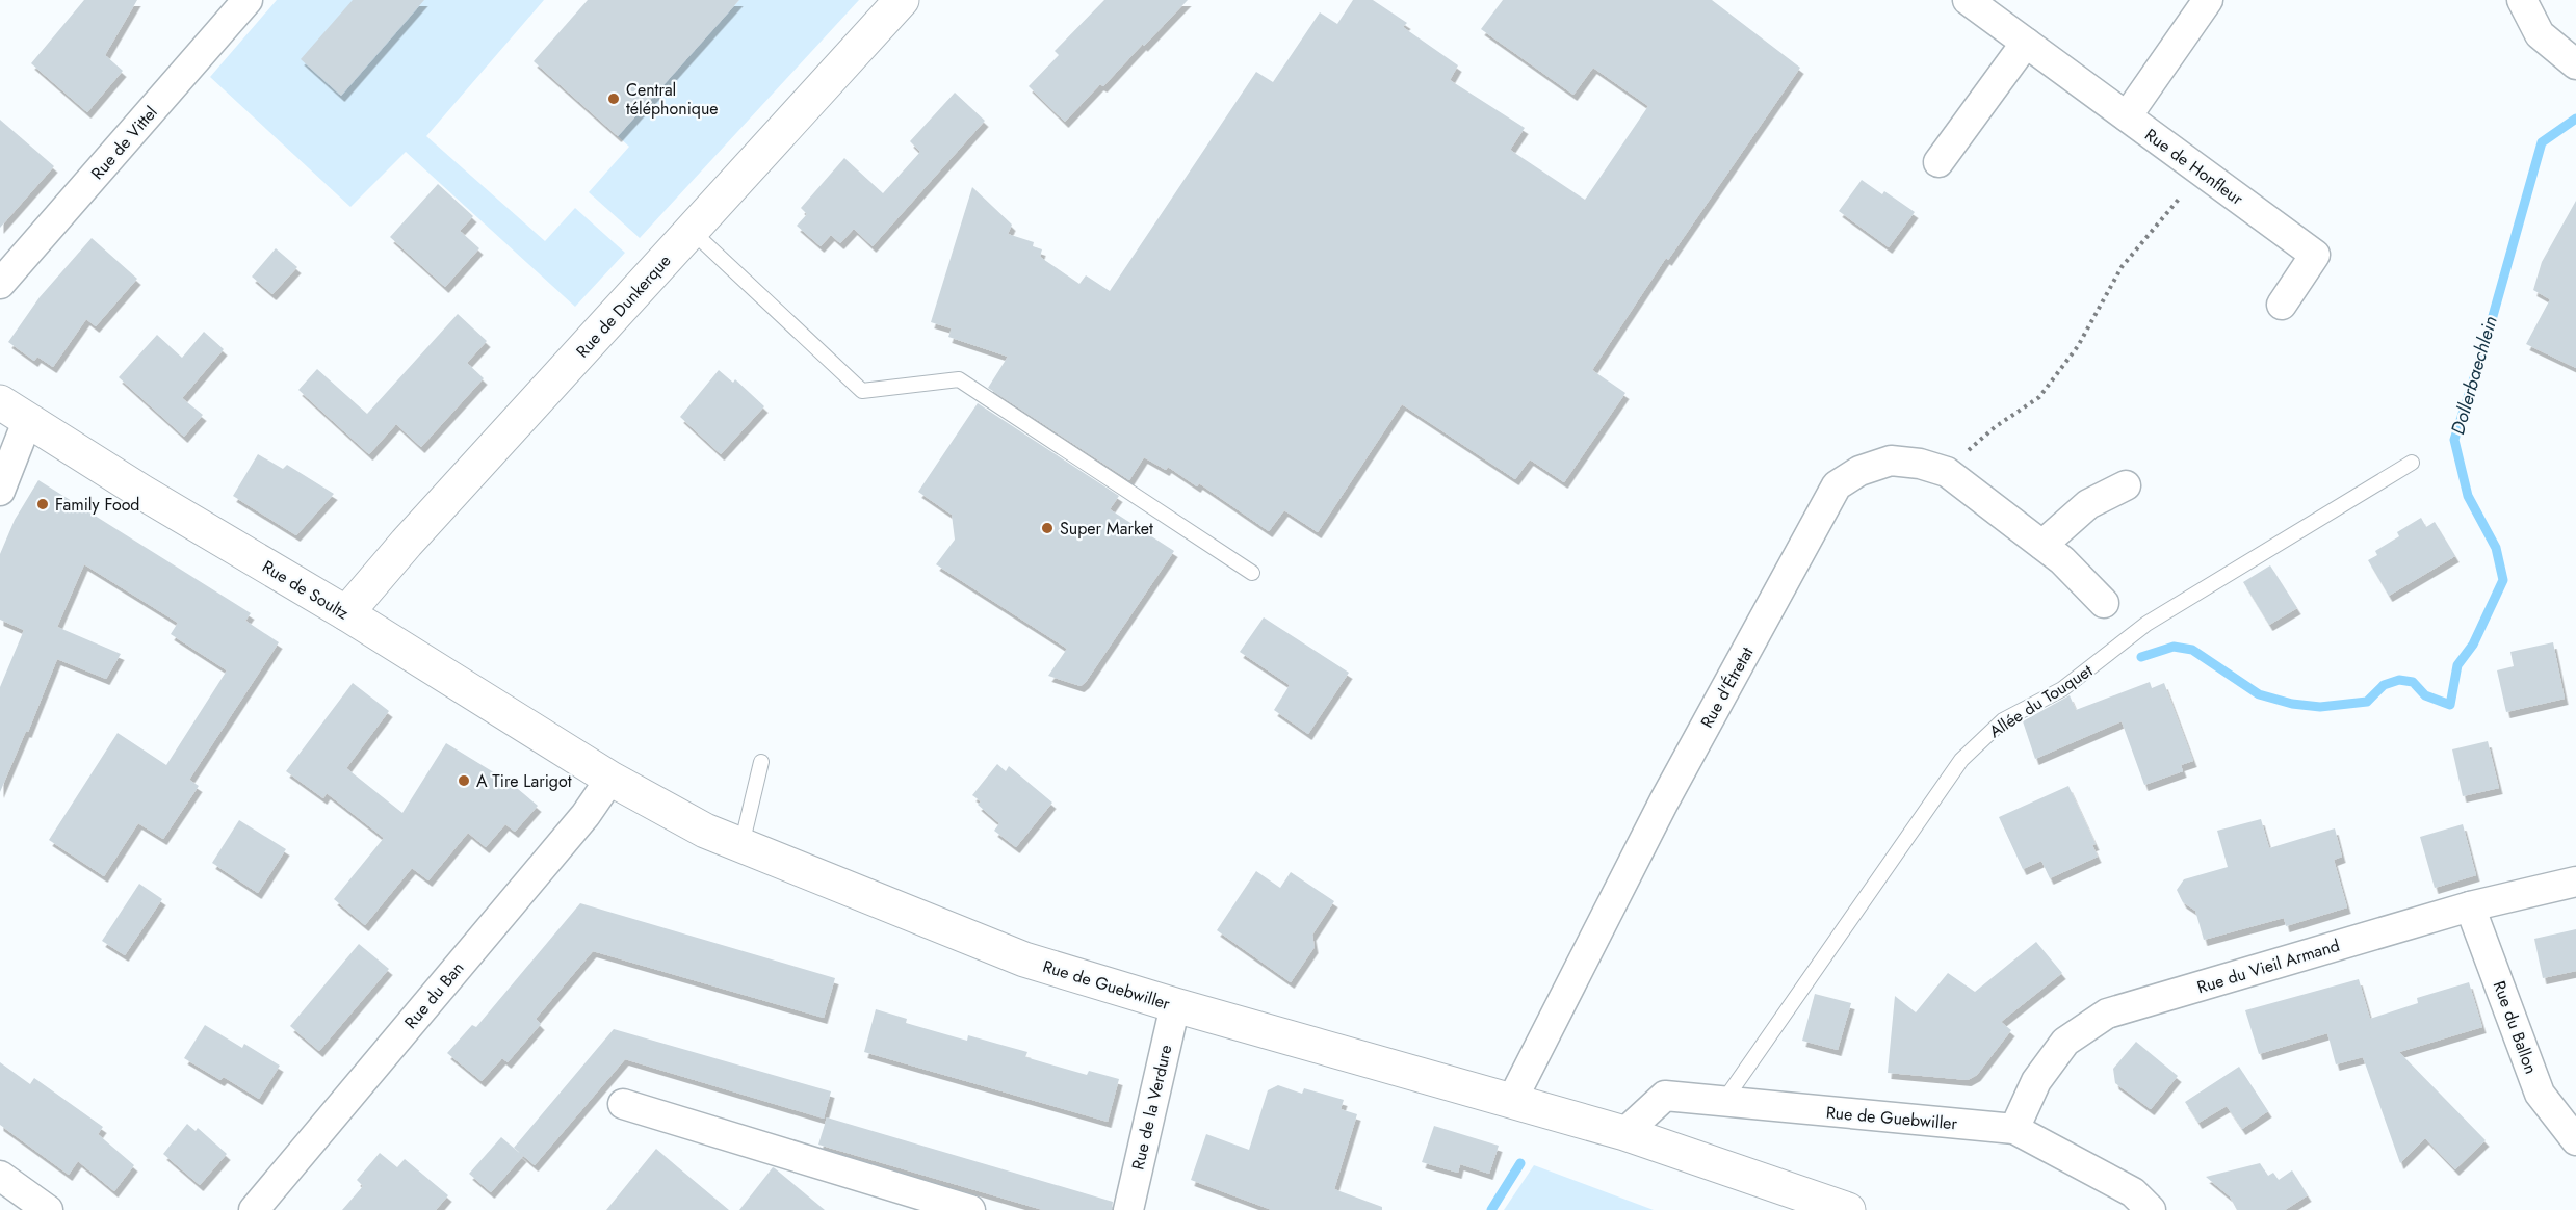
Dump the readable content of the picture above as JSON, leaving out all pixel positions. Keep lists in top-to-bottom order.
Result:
{
  "streets": {
    "main road": ["Rue de Dunkerque", "Rue de Soultz", "Rue de Guebwiller"],
    "street": [
      "Rue de Vittel",
      "Rue de Honfleur",
      "Rue d'Étretat",
      "Rue du Vieil Armand",
      "Rue du Ban",
      "Rue du Ballon",
      "Rue de la Verdure"
    ],
    "lane": ["Allée du Touquet"]
  },
  "crossings": [
    ["Rue de Dunkerque", "Rue de Soultz"],
    ["Rue de Soultz", "Rue de Guebwiller"],
    ["Rue de Soultz", "Rue du Ban"],
    ["Rue d'Étretat", "Rue de Guebwiller"],
    ["Allée du Touquet", "Rue de Guebwiller"],
    ["Rue du Vieil Armand", "Rue de Guebwiller"],
    ["Rue du Vieil Armand", "Rue du Ballon"],
    ["Rue de Guebwiller", "Rue du Ban"],
    ["Rue de Guebwiller", "Rue de la Verdure"]
  ],
  "water": ["Dollerbaechlein"],
  "places": [
    "Central téléphonique",
    "Family Food",
    "Super Market",
    "A Tire Larigot"
  ]
}
